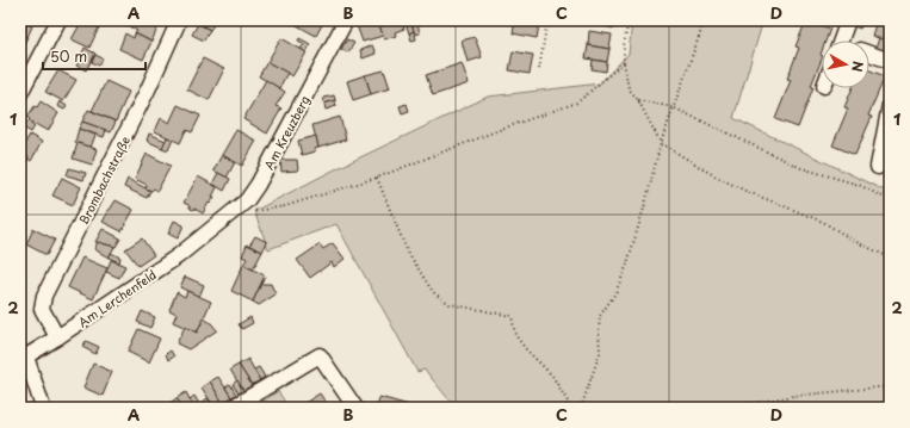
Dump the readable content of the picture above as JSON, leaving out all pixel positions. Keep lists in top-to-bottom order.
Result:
{
  "streets": {
    "street": ["Am Kreuzberg", "Brombachstraße", "Am Lerchenfeld"]
  },
  "crossings": [
    ["Am Kreuzberg", "Am Lerchenfeld"],
    ["Brombachstraße", "Am Lerchenfeld"]
  ],
  "scale_bar": "50 m",
  "north": "right",
  "grid": {
    "columns": [
      "A",
      "B",
      "C",
      "D"
    ],
    "rows": ["1", "2"]
  }
}
